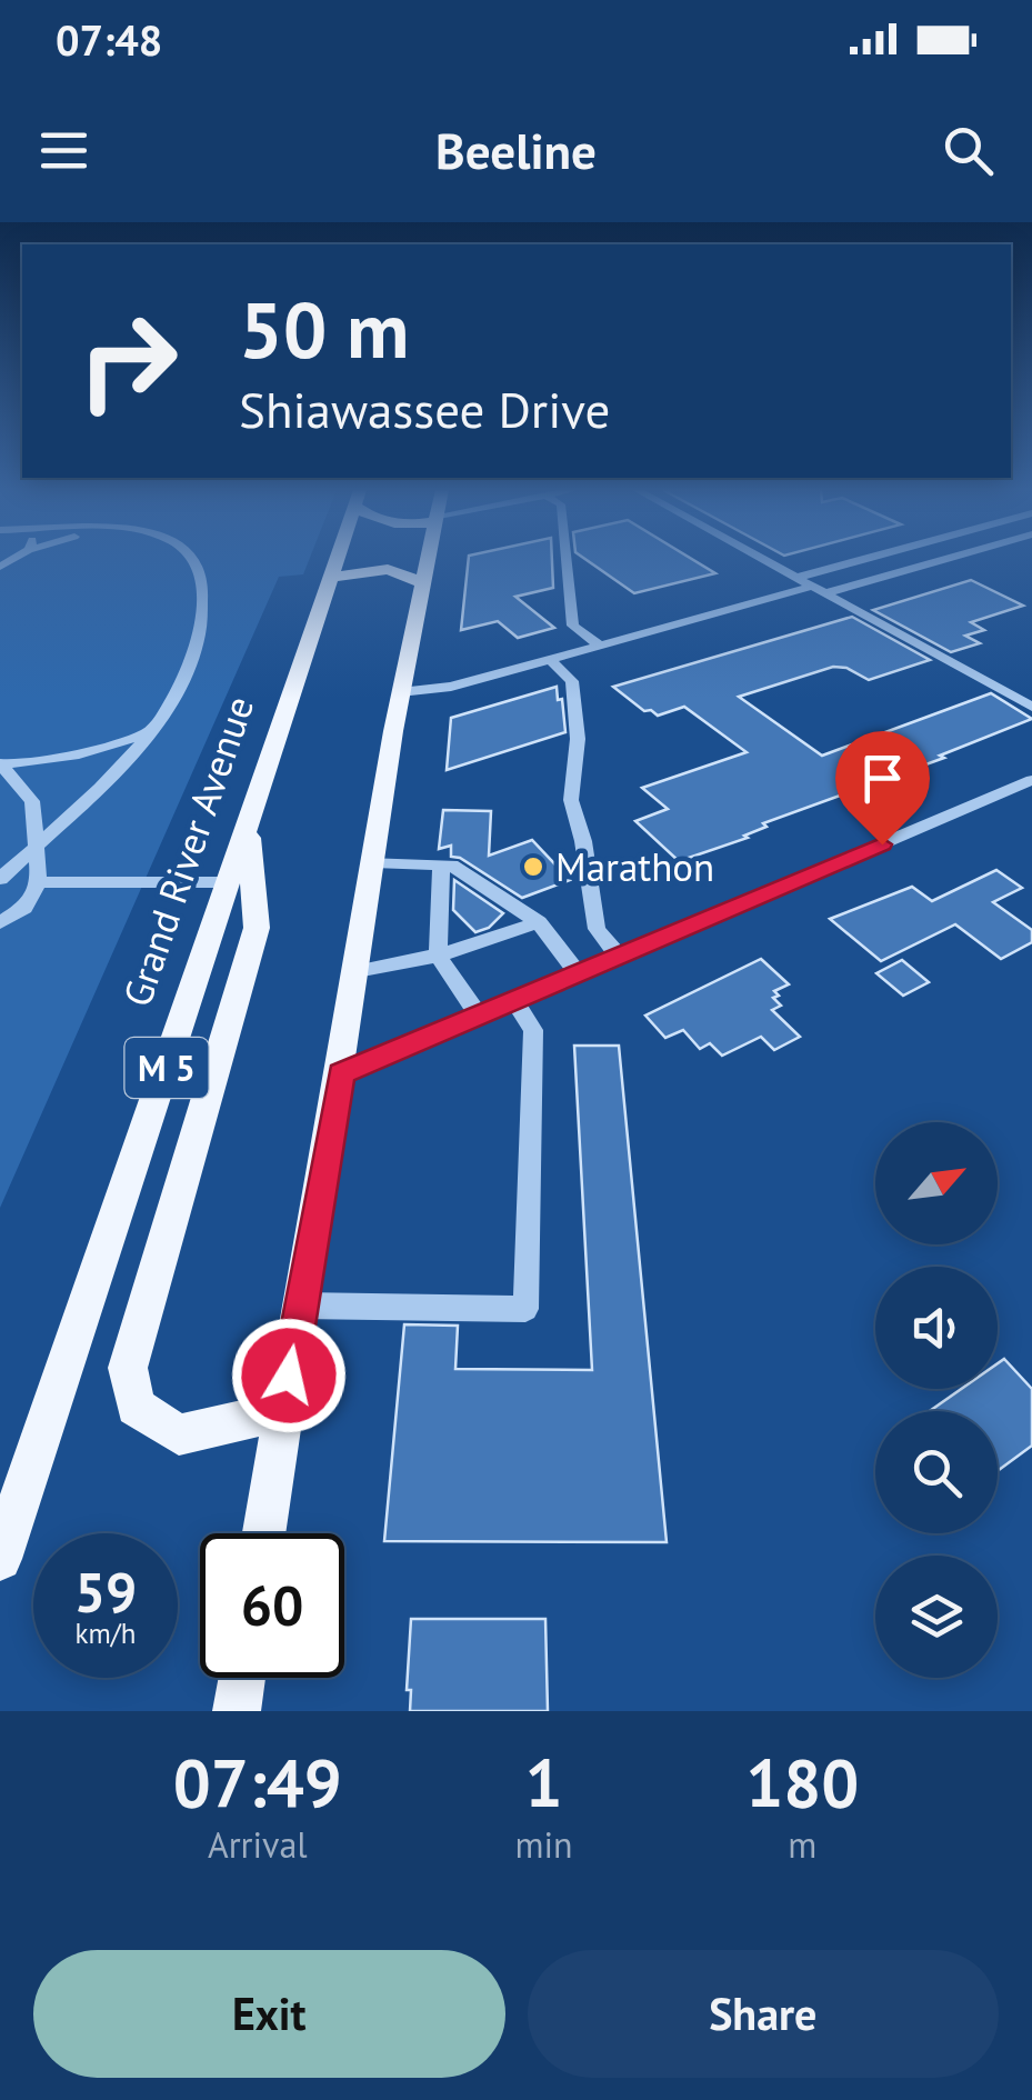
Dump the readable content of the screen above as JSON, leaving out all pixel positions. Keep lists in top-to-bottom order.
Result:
{
  "streets": {
    "main road": ["Grand River Avenue", "M 5"]
  },
  "places": ["Marathon"],
  "north": "top right",
  "page": {
    "status": "07:48",
    "header": "Beeline",
    "turn": ["50 m", "Shiawassee Drive"],
    "speed": "59 km/h",
    "limit": "60",
    "eta": [
      "07:49",
      "Arrival",
      "1",
      "min",
      "180",
      "m"
    ],
    "buttons": ["Exit", "Share"]
  }
}
